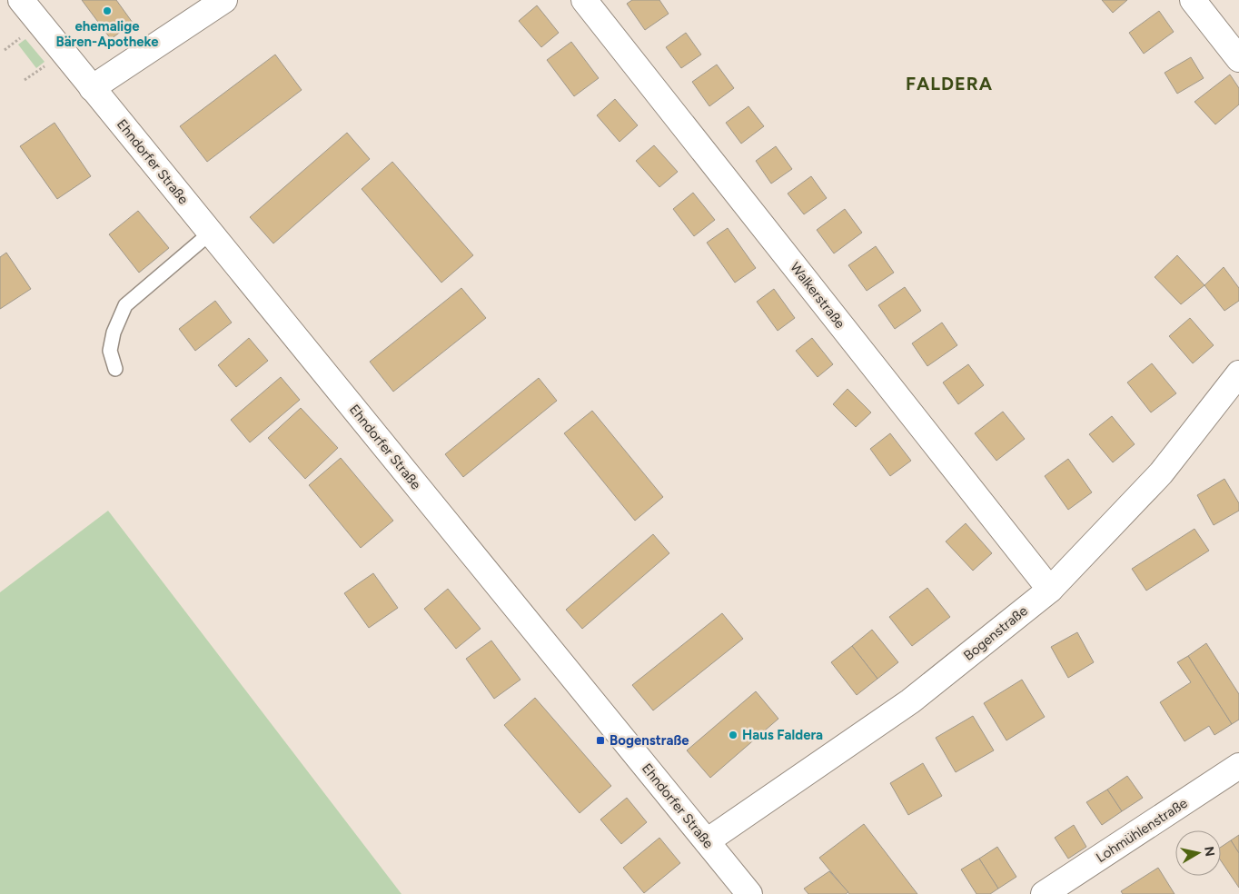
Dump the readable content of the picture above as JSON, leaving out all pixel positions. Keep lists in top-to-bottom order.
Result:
{
  "streets": {
    "street": [
      "Ehndorfer Straße",
      "Walkerstraße",
      "Bogenstraße",
      "Lohmühlenstraße"
    ]
  },
  "crossings": [
    ["Ehndorfer Straße", "Bogenstraße"],
    ["Walkerstraße", "Bogenstraße"]
  ],
  "districts": ["FALDERA"],
  "places": {
    "other": ["ehemalige Bären-Apotheke", "Haus Faldera"],
    "transit": ["Bogenstraße"]
  },
  "north": "right"
}
